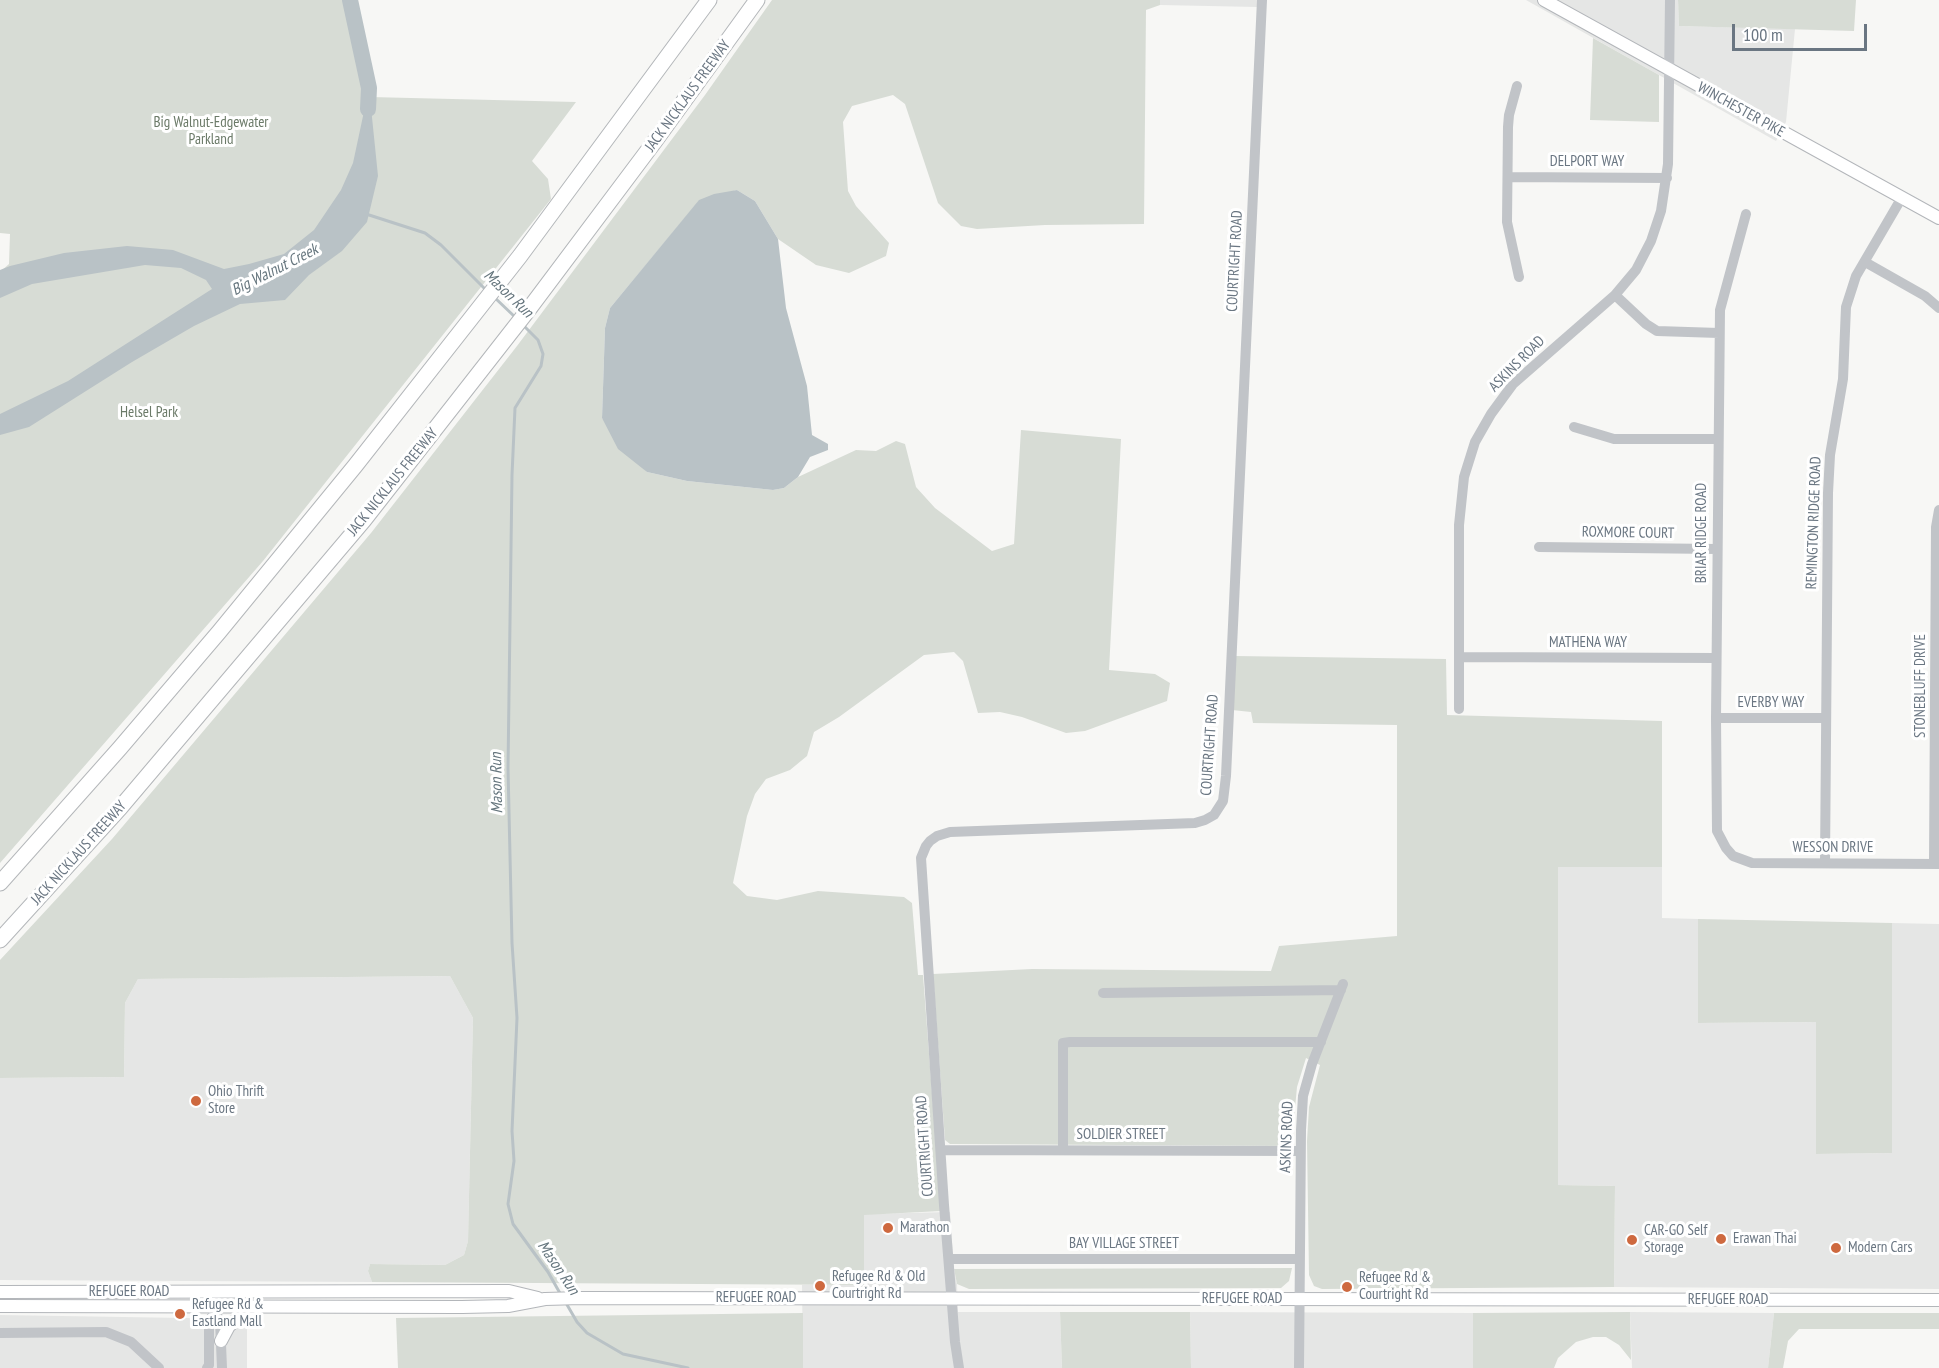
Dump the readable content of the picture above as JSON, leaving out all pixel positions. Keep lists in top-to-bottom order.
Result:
{
  "streets": {
    "highway": ["JACK NICKLAUS FREEWAY"],
    "main road": ["WINCHESTER PIKE", "REFUGEE ROAD"],
    "street": [
      "DELPORT WAY",
      "COURTRIGHT ROAD",
      "ASKINS ROAD",
      "REMINGTON RIDGE ROAD",
      "ROXMORE COURT",
      "BRIAR RIDGE ROAD",
      "MATHENA WAY",
      "STONEBLUFF DRIVE",
      "EVERBY WAY",
      "WESSON DRIVE",
      "SOLDIER STREET",
      "BAY VILLAGE STREET"
    ]
  },
  "crossings": [
    ["WINCHESTER PIKE", "ASKINS ROAD"],
    ["WINCHESTER PIKE", "REMINGTON RIDGE ROAD"],
    ["DELPORT WAY", "ASKINS ROAD"],
    ["COURTRIGHT ROAD", "SOLDIER STREET"],
    ["COURTRIGHT ROAD", "BAY VILLAGE STREET"],
    ["COURTRIGHT ROAD", "REFUGEE ROAD"],
    ["ASKINS ROAD", "MATHENA WAY"],
    ["ASKINS ROAD", "SOLDIER STREET"],
    ["ASKINS ROAD", "BAY VILLAGE STREET"],
    ["ASKINS ROAD", "REFUGEE ROAD"],
    ["REMINGTON RIDGE ROAD", "EVERBY WAY"],
    ["REMINGTON RIDGE ROAD", "WESSON DRIVE"],
    ["ROXMORE COURT", "BRIAR RIDGE ROAD"],
    ["BRIAR RIDGE ROAD", "MATHENA WAY"],
    ["BRIAR RIDGE ROAD", "EVERBY WAY"],
    ["BRIAR RIDGE ROAD", "WESSON DRIVE"],
    ["STONEBLUFF DRIVE", "WESSON DRIVE"]
  ],
  "water": ["Big Walnut Creek", "Mason Run"],
  "parks": ["Big Walnut-Edgewater Parkland", "Helsel Park"],
  "places": [
    "Ohio Thrift Store",
    "Marathon",
    "Erawan Thai",
    "CAR-GO Self Storage",
    "Modern Cars",
    "Refugee Rd & Old Courtright Rd",
    "Refugee Rd & Courtright Rd",
    "Refugee Rd & Eastland Mall"
  ],
  "scale_bar": "100 m"
}
